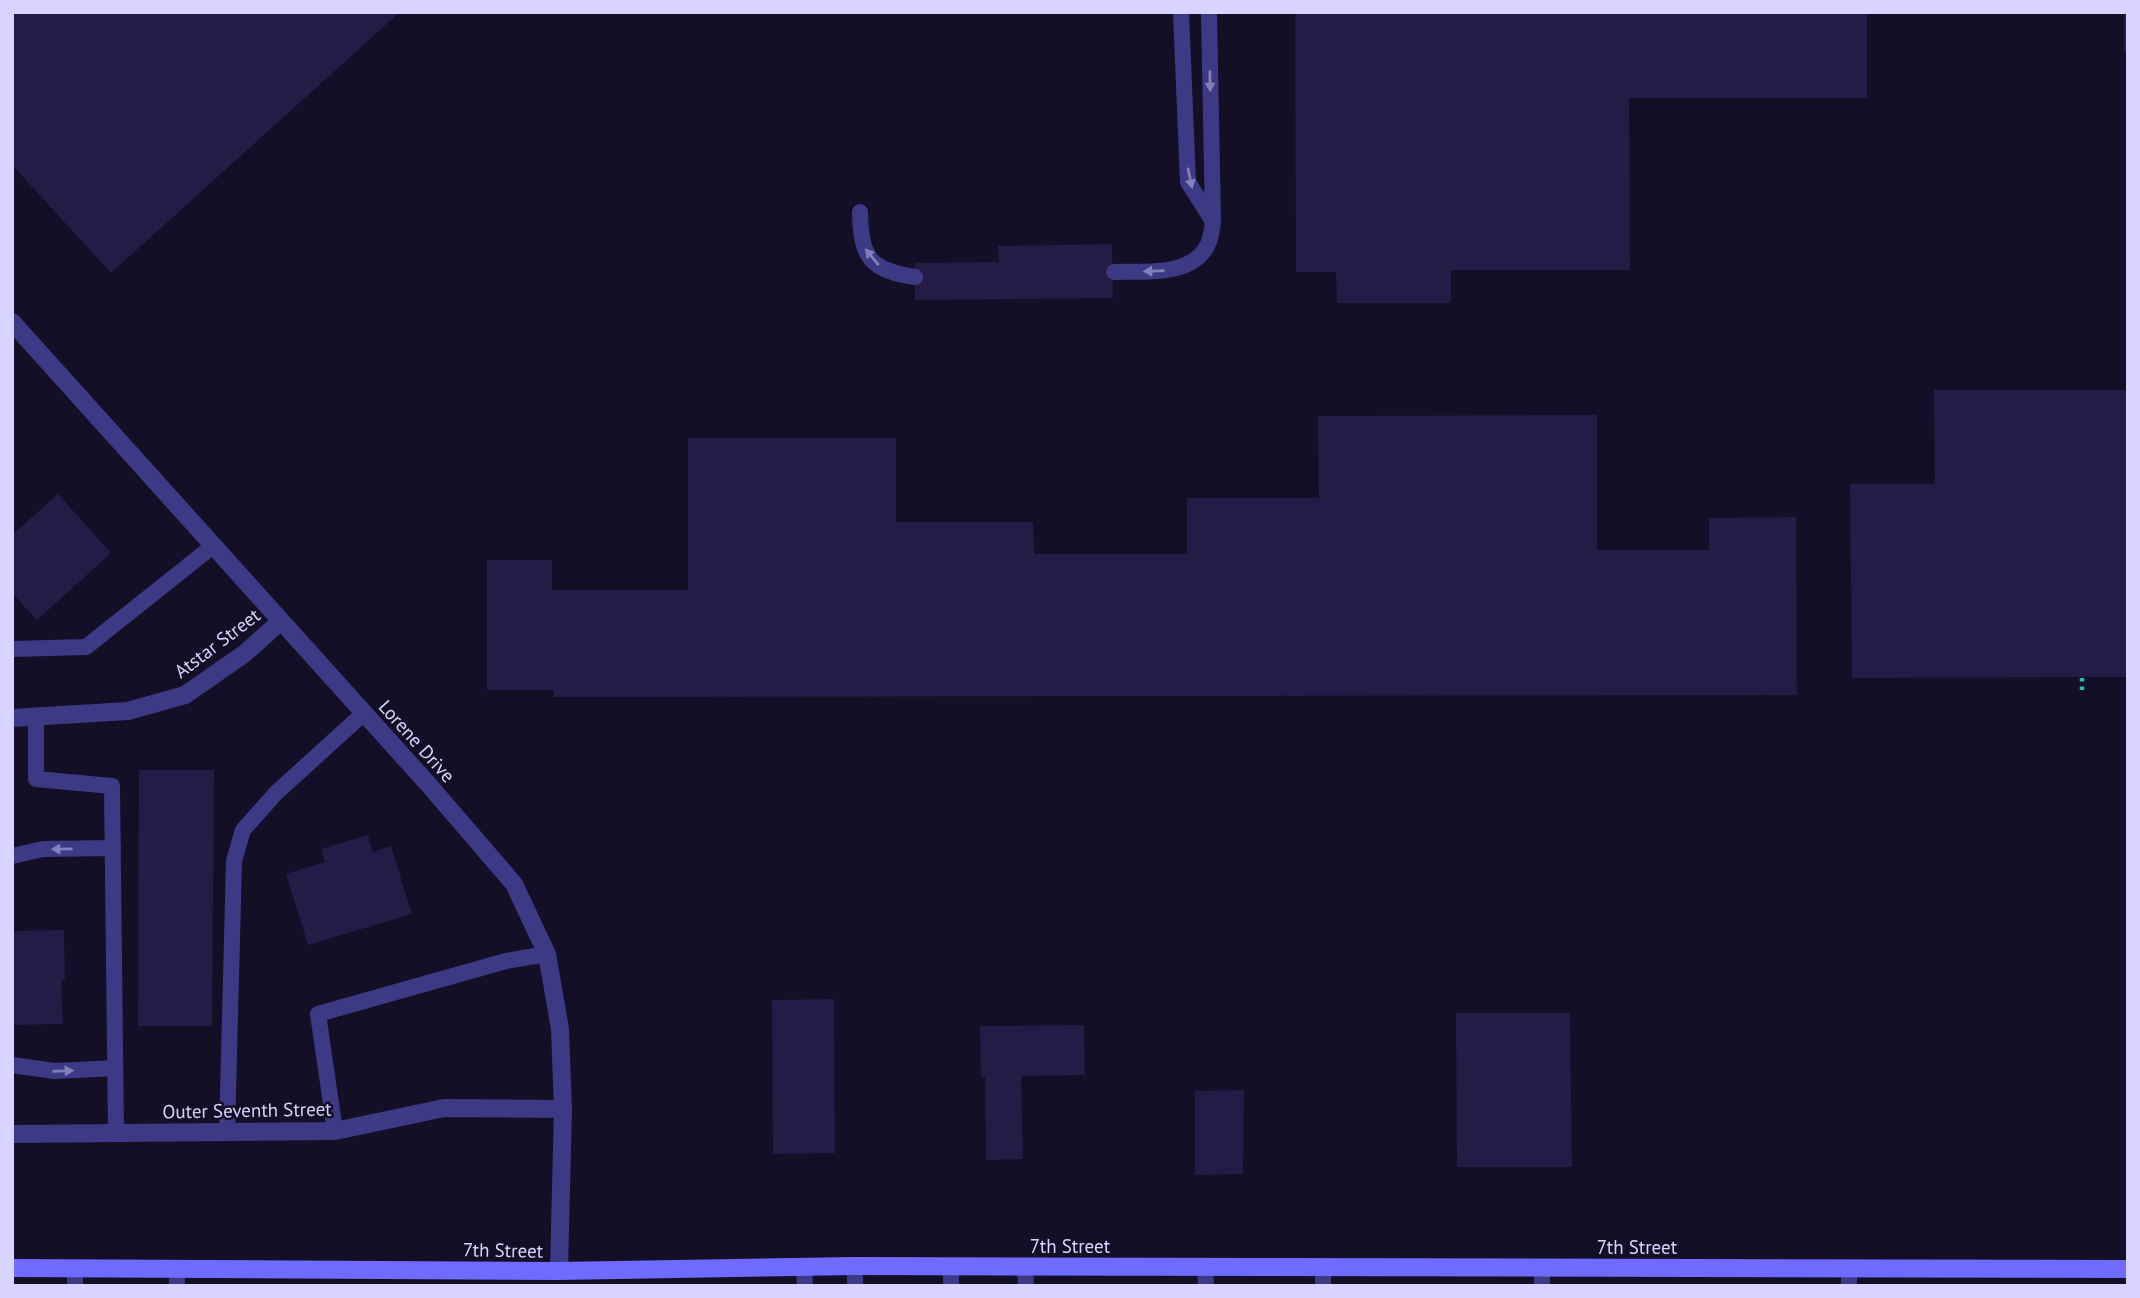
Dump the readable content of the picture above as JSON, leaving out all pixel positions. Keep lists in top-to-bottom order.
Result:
{
  "streets": {
    "main road": ["7th Street"],
    "street": ["Atstar Street", "Lorene Drive", "Outer Seventh Street"]
  },
  "crossings": [
    ["Atstar Street", "Lorene Drive"],
    ["Lorene Drive", "Outer Seventh Street"],
    ["Lorene Drive", "7th Street"]
  ]
}
